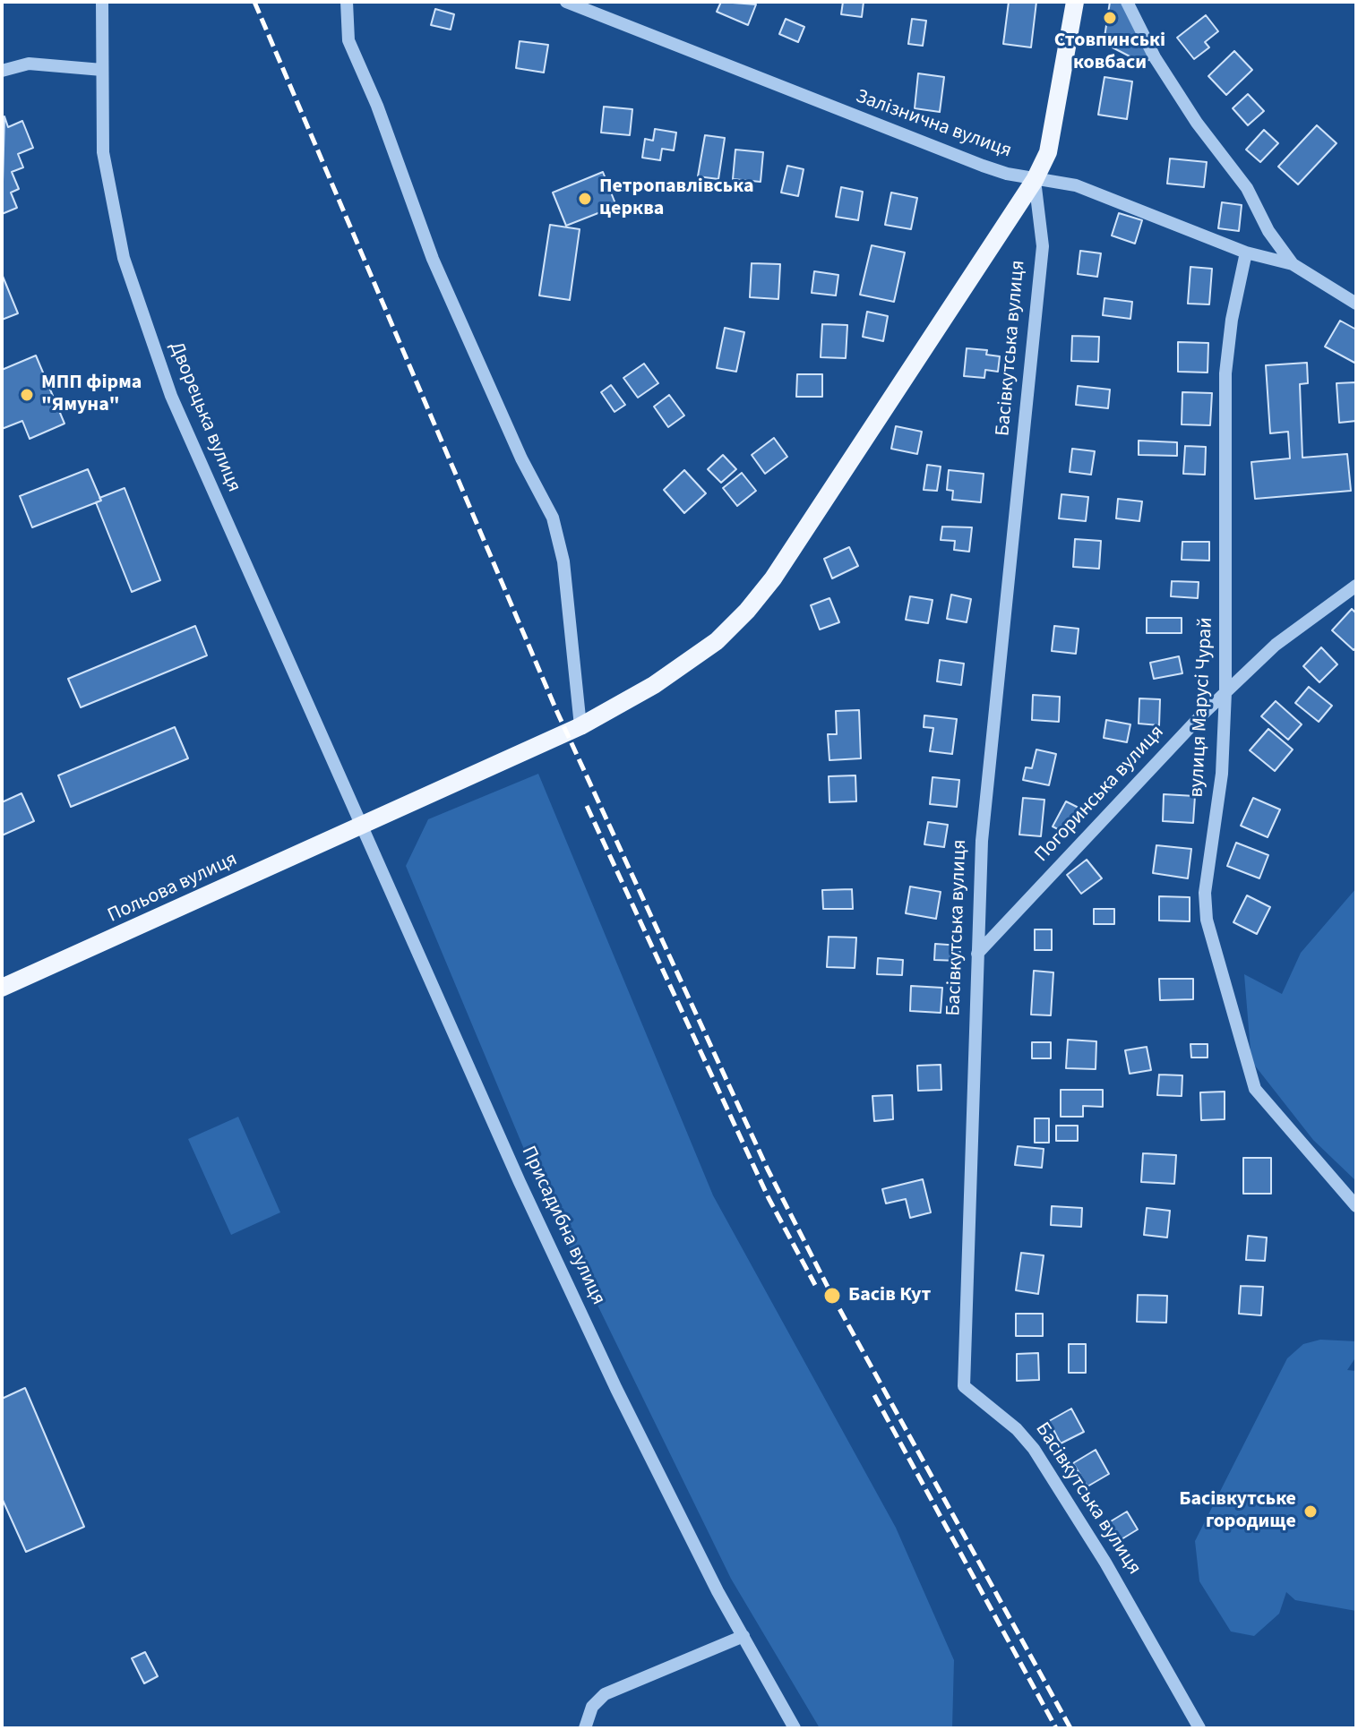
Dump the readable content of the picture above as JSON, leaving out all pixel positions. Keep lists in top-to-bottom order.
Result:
{
  "streets": {
    "main road": ["Басівкутська вулиця", "Польова вулиця"],
    "street": [
      "Залізнична вулиця",
      "Дворецька вулиця",
      "вулиця Марусі Чурай",
      "Погоринська вулиця",
      "Присадибна вулиця"
    ]
  },
  "crossings": [
    ["Залізнична вулиця", "Басівкутська вулиця"],
    ["Залізнична вулиця", "вулиця Марусі Чурай"],
    ["Басівкутська вулиця", "Дворецька вулиця"],
    ["Басівкутська вулиця", "Погоринська вулиця"],
    ["Басівкутська вулиця", "Польова вулиця"],
    ["Басівкутська вулиця", "Присадибна вулиця"],
    ["Дворецька вулиця", "Польова вулиця"],
    ["Дворецька вулиця", "Присадибна вулиця"],
    ["вулиця Марусі Чурай", "Погоринська вулиця"],
    ["Польова вулиця", "Присадибна вулиця"]
  ],
  "places": [
    "Стовпинські ковбаси",
    "Петропавлівська церква",
    "МПП фірма \"Ямуна\"",
    "Басів Кут",
    "Басівкутське городище"
  ]
}
